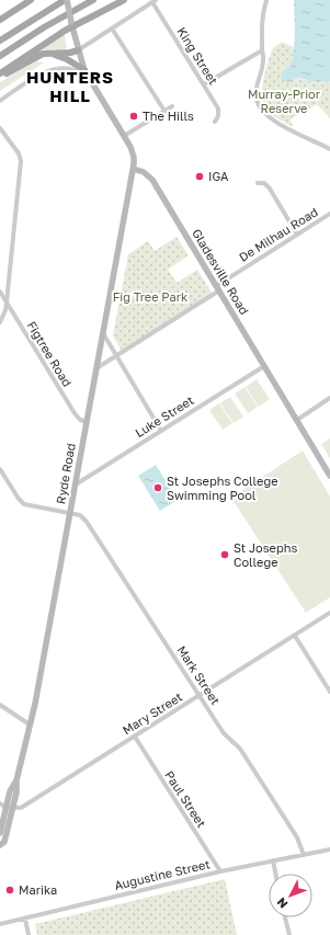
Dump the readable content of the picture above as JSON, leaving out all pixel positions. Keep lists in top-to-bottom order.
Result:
{
  "streets": {
    "main road": ["Gladesville Road", "Ryde Road"],
    "street": [
      "King Street",
      "De Milhau Road",
      "Figtree Road",
      "Luke Street",
      "Mark Street",
      "Mary Street",
      "Paul Street",
      "Augustine Street"
    ]
  },
  "crossings": [
    ["De Milhau Road", "Gladesville Road"],
    ["De Milhau Road", "Ryde Road"],
    ["Gladesville Road", "Luke Street"],
    ["Gladesville Road", "Ryde Road"],
    ["Figtree Road", "Ryde Road"],
    ["Luke Street", "Ryde Road"],
    ["Ryde Road", "Mark Street"],
    ["Ryde Road", "Mary Street"],
    ["Mark Street", "Mary Street"],
    ["Mark Street", "Augustine Street"],
    ["Mary Street", "Paul Street"],
    ["Paul Street", "Augustine Street"]
  ],
  "districts": ["HUNTERS HILL"],
  "parks": ["Murray-Prior Reserve", "Fig Tree Park"],
  "places": [
    "The Hills",
    "IGA",
    "St Josephs College Swimming Pool",
    "St Josephs College",
    "Marika"
  ],
  "north": "bottom left"
}
